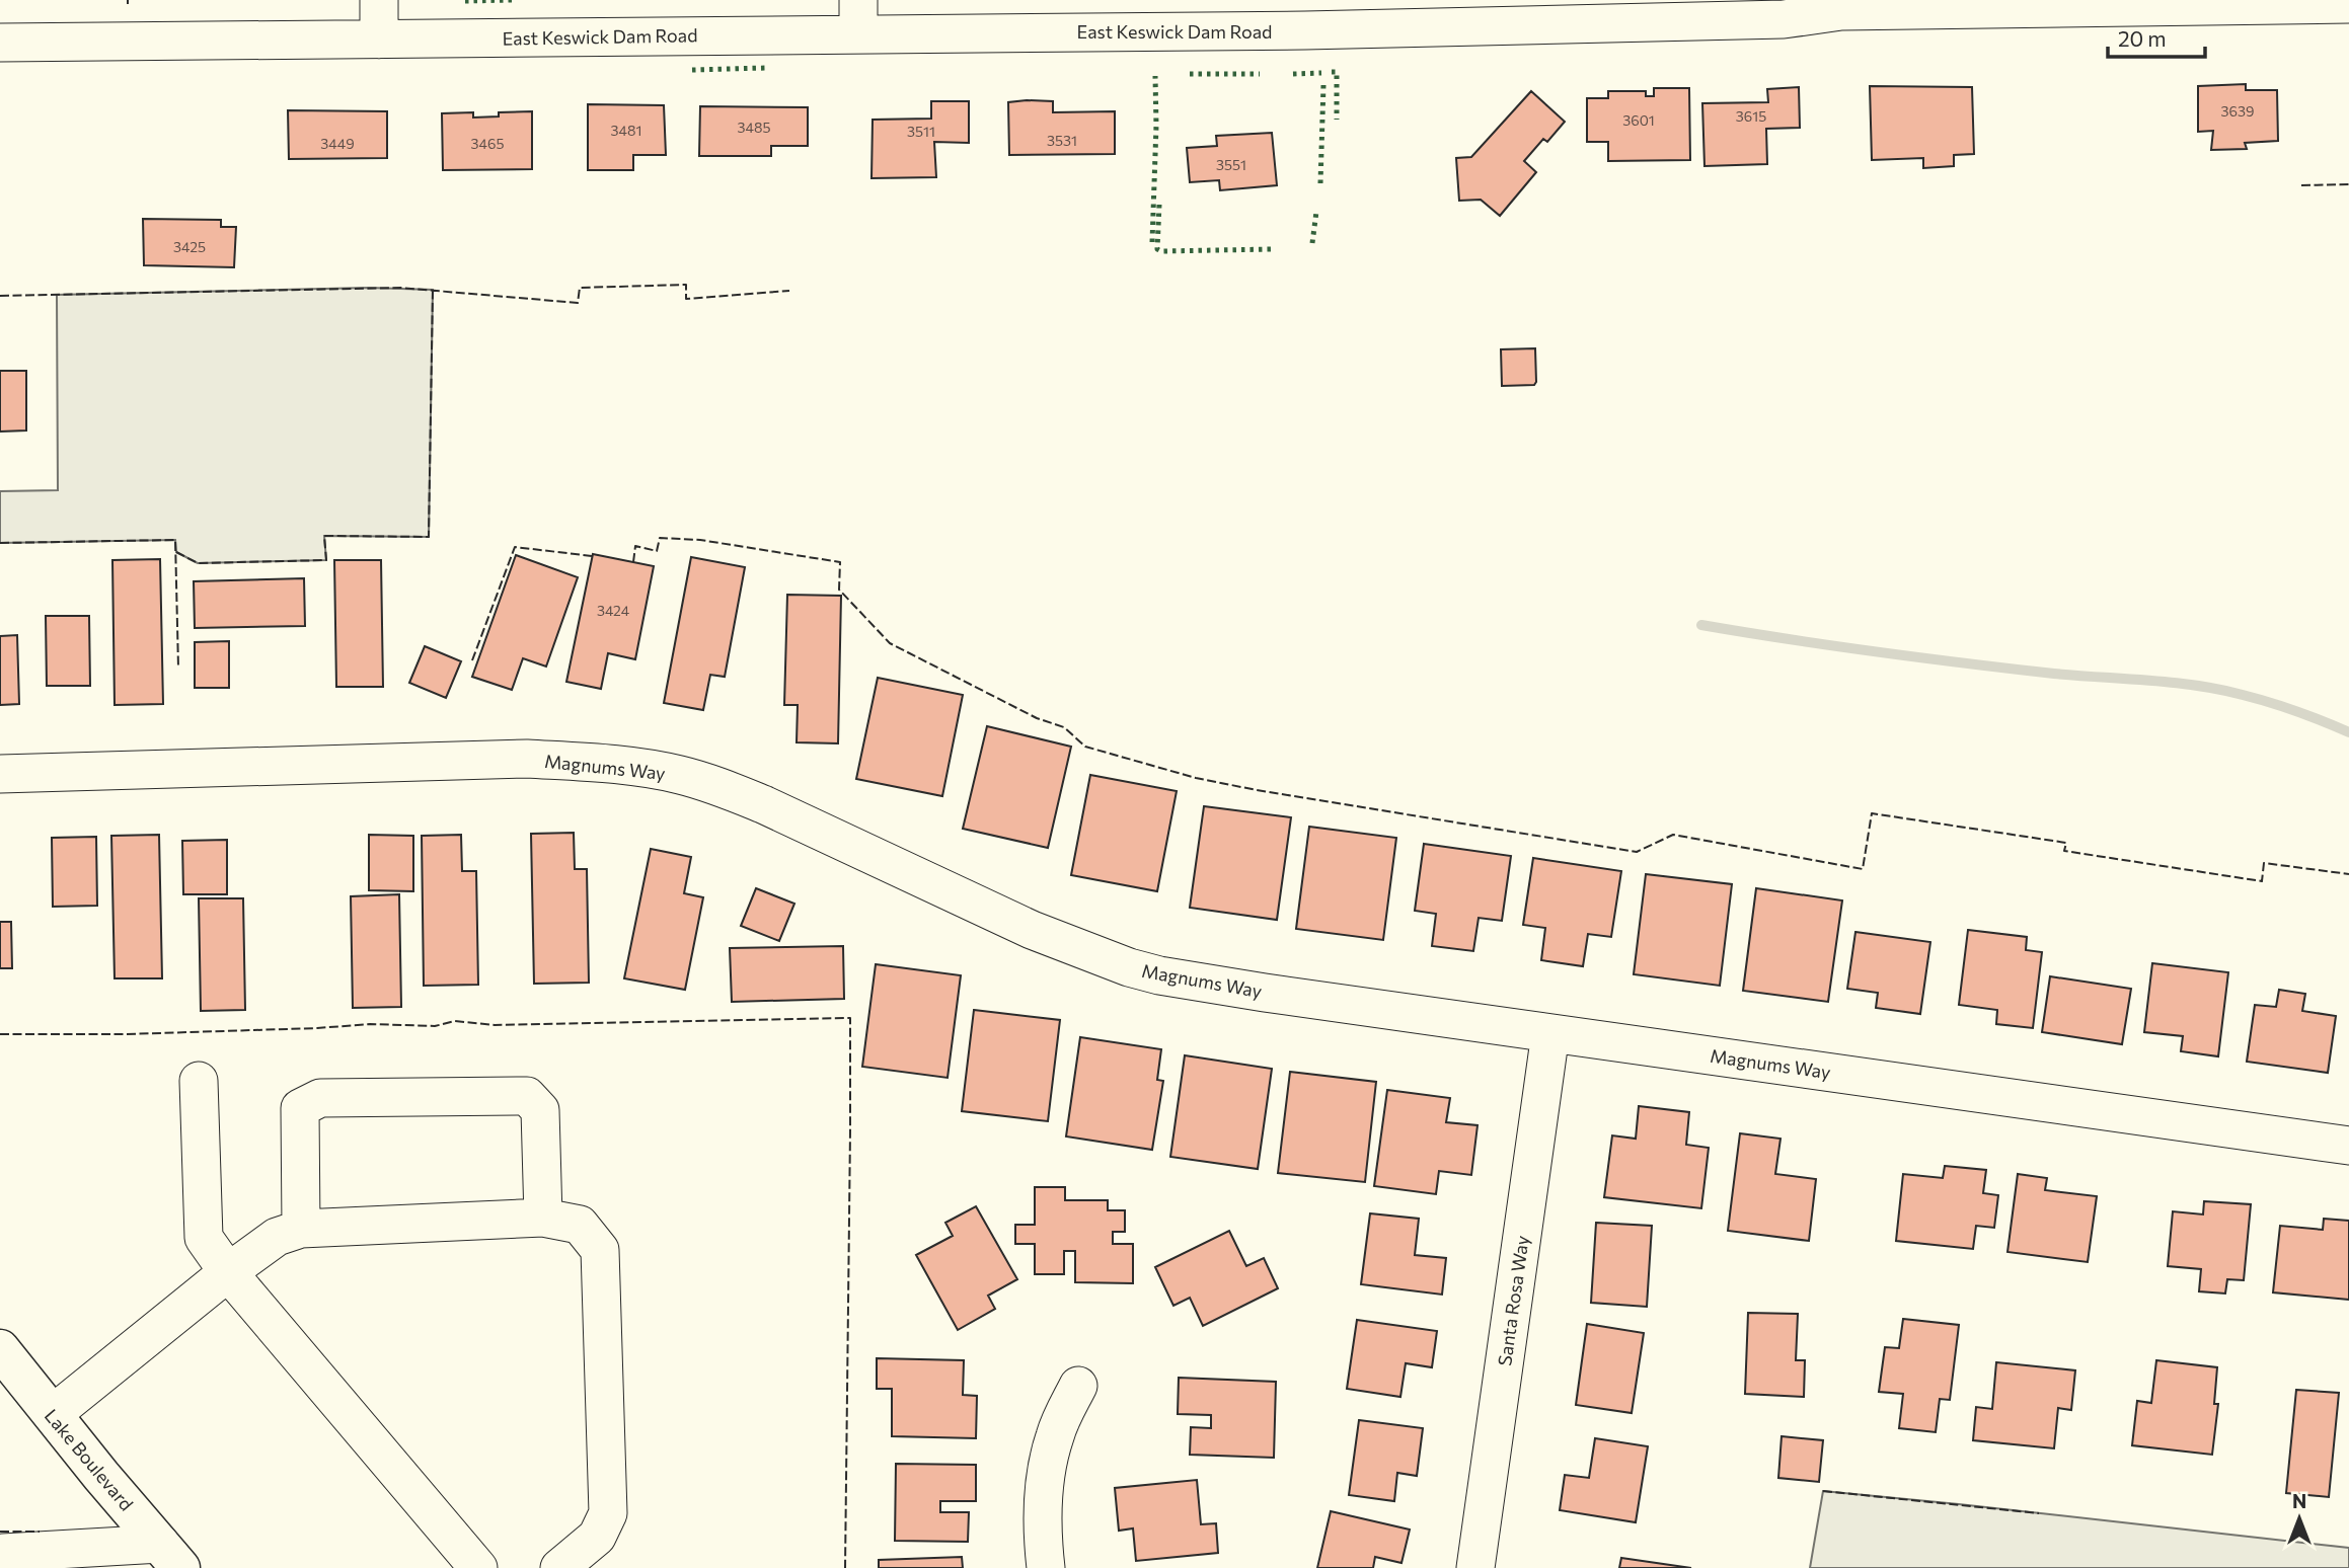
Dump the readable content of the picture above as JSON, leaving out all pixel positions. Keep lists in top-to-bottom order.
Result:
{
  "streets": {
    "main road": ["Lake Boulevard"],
    "street": ["East Keswick Dam Road", "Magnums Way", "Santa Rosa Way"]
  },
  "crossings": [
    ["Magnums Way", "Santa Rosa Way"]
  ],
  "house_numbers": [
    "3639",
    "3615",
    "3601",
    "3485",
    "3481",
    "3511",
    "3531",
    "3449",
    "3465",
    "3551",
    "3425",
    "3424"
  ],
  "scale_bar": "20 m",
  "north": "top"
}
